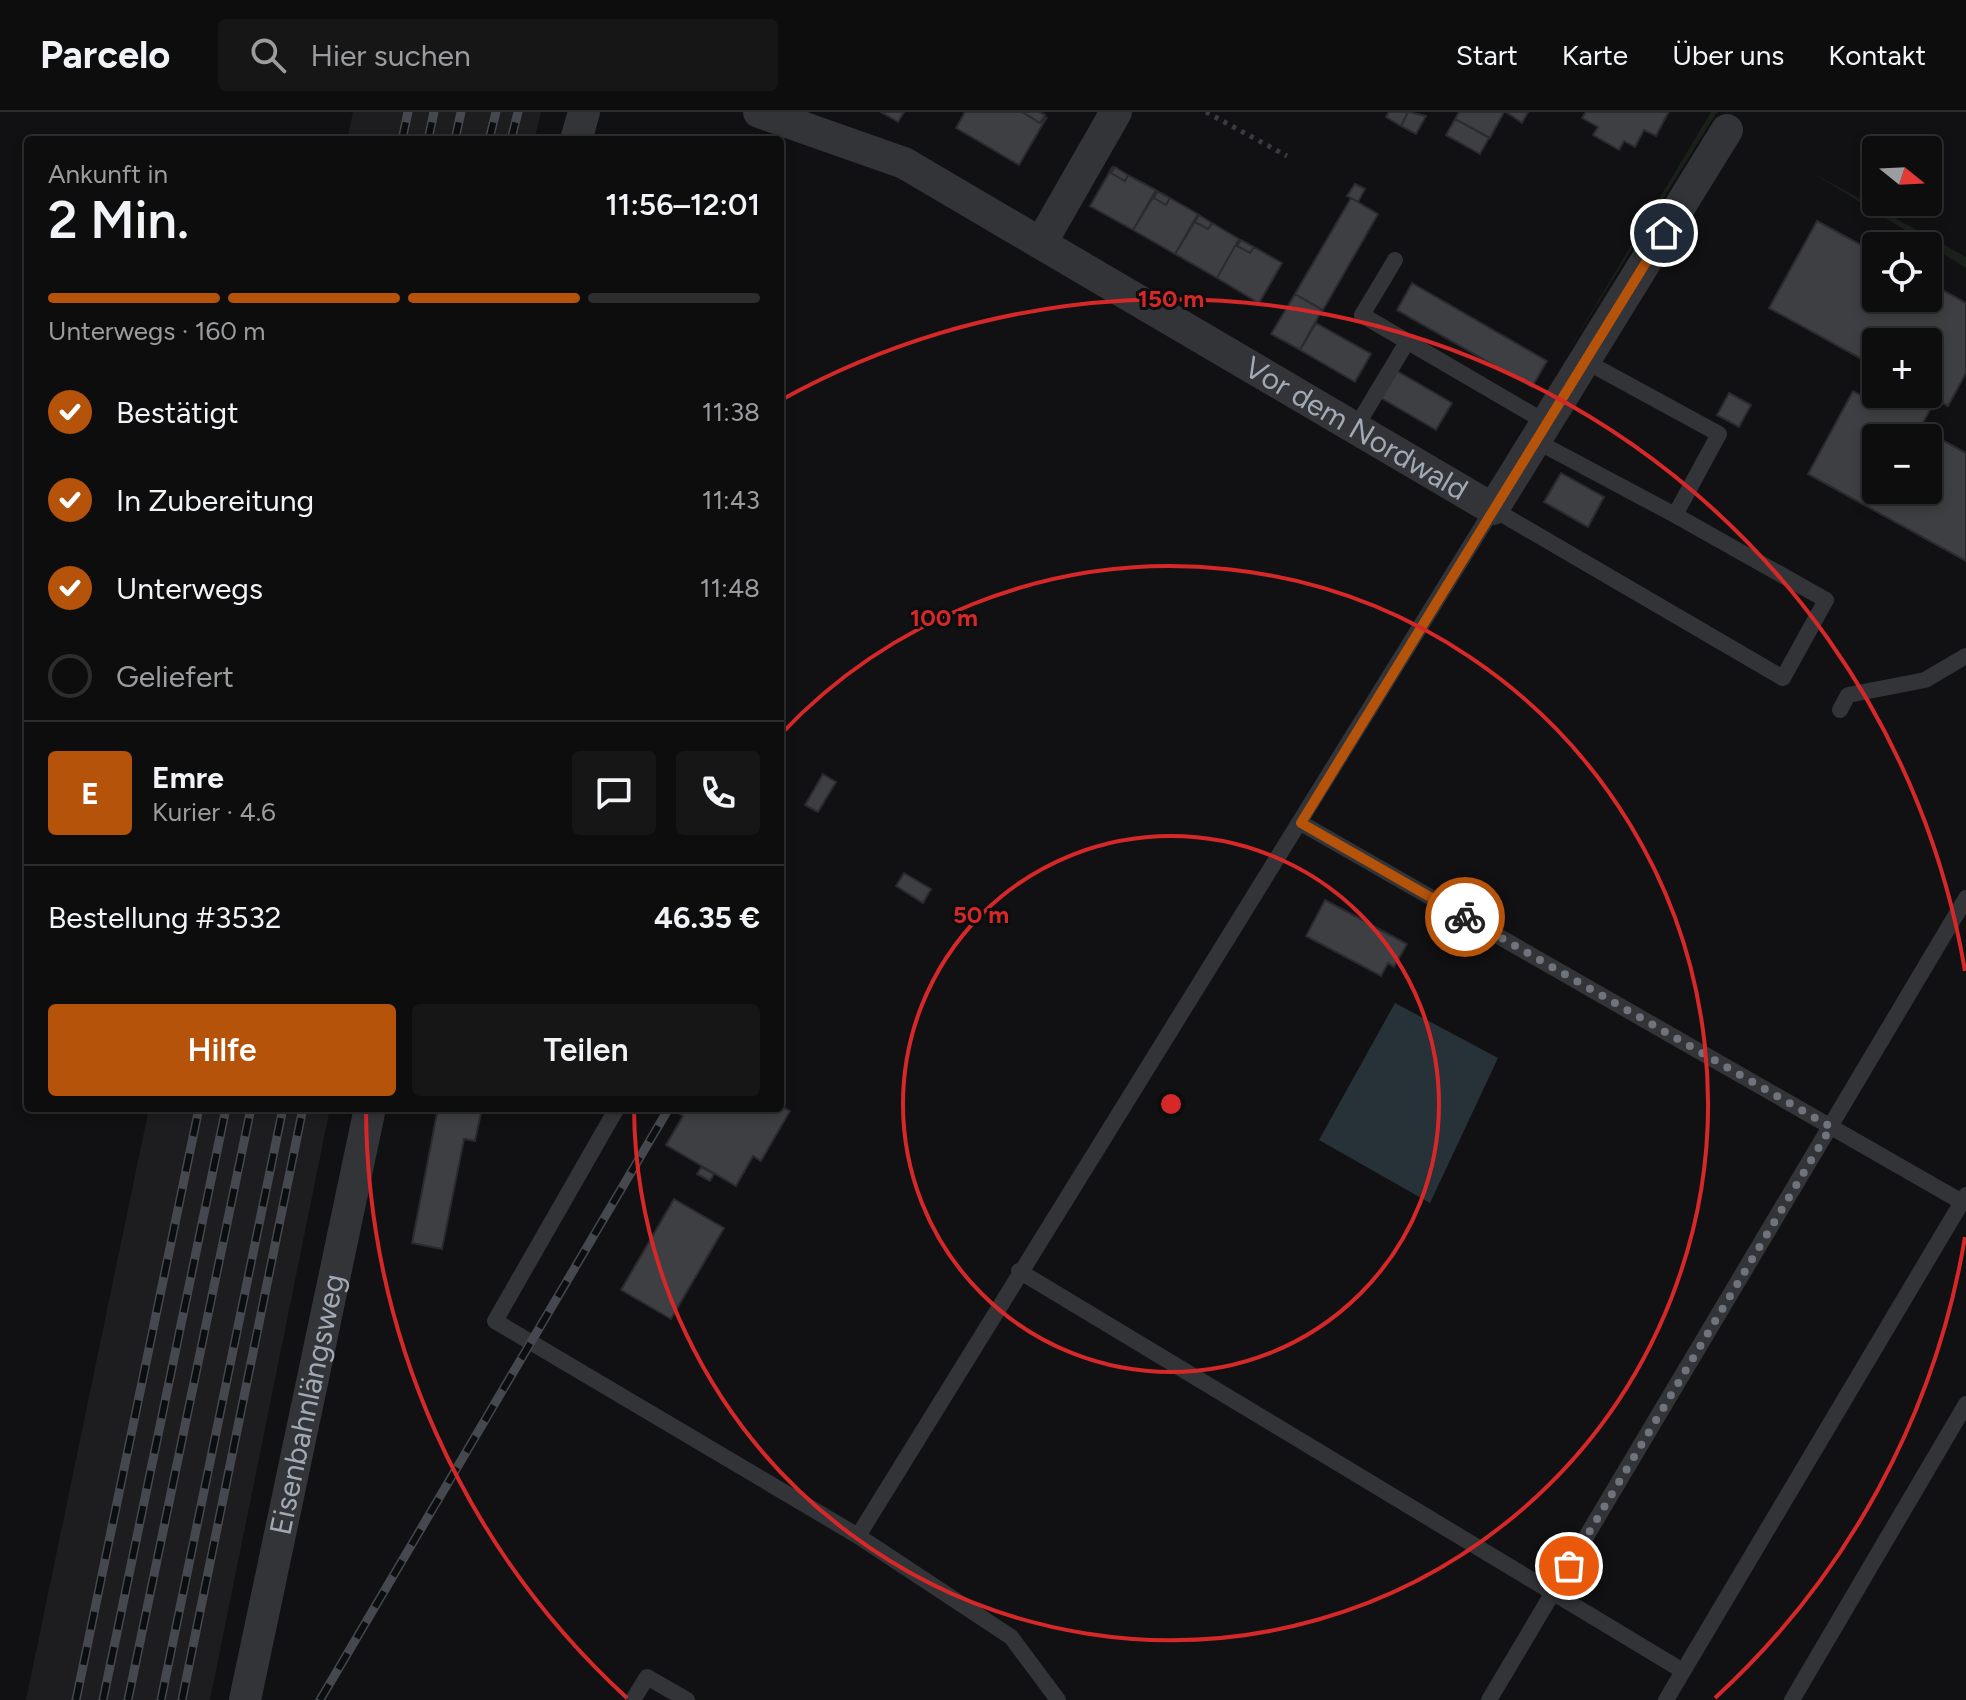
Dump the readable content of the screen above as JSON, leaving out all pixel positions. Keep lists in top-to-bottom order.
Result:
{
  "streets": {
    "street": ["Vor dem Nordwald", "Eisenbahnlängsweg"]
  },
  "north": "right",
  "page": {
    "header": "Parcelo",
    "search": "Hier suchen",
    "nav": [
      "Start",
      "Karte",
      "Über uns",
      "Kontakt"
    ],
    "map_buttons": ["+", "−"],
    "heading": ["2 Min.", "Ankunft in", "11:56–12:01"],
    "panel": [
      "Emre",
      "Kurier · 4.6",
      "Bestellung #3532",
      "46.35 €"
    ],
    "bar": "Unterwegs · 160 m",
    "list": [
      ["Bestätigt", "11:38"],
      ["In Zubereitung", "11:43"],
      ["Unterwegs", "11:48"],
      "Geliefert"
    ],
    "round": "E",
    "buttons": ["Hilfe", "Teilen"]
  },
  "rings": ["150 m", "100 m", "50 m"]
}
